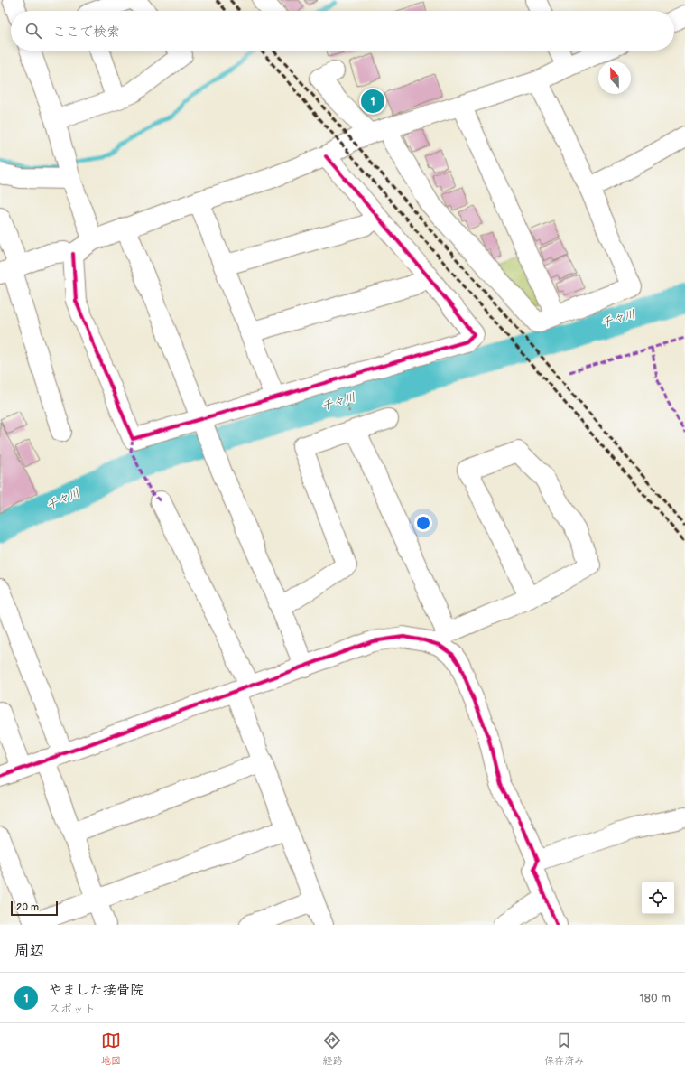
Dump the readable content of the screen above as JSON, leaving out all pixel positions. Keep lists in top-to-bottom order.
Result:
{
  "water": ["千々川"],
  "scale_bar": "20 m",
  "north": "top",
  "page": {
    "search": "ここで検索",
    "pins": "1",
    "scale": "20 m",
    "heading": "周辺",
    "list": [
      {
        "mark": "1",
        "name": "やました接骨院",
        "note": "スポット",
        "value": "180 m"
      }
    ],
    "nav": ["地図", "経路", "保存済み"]
  }
}
